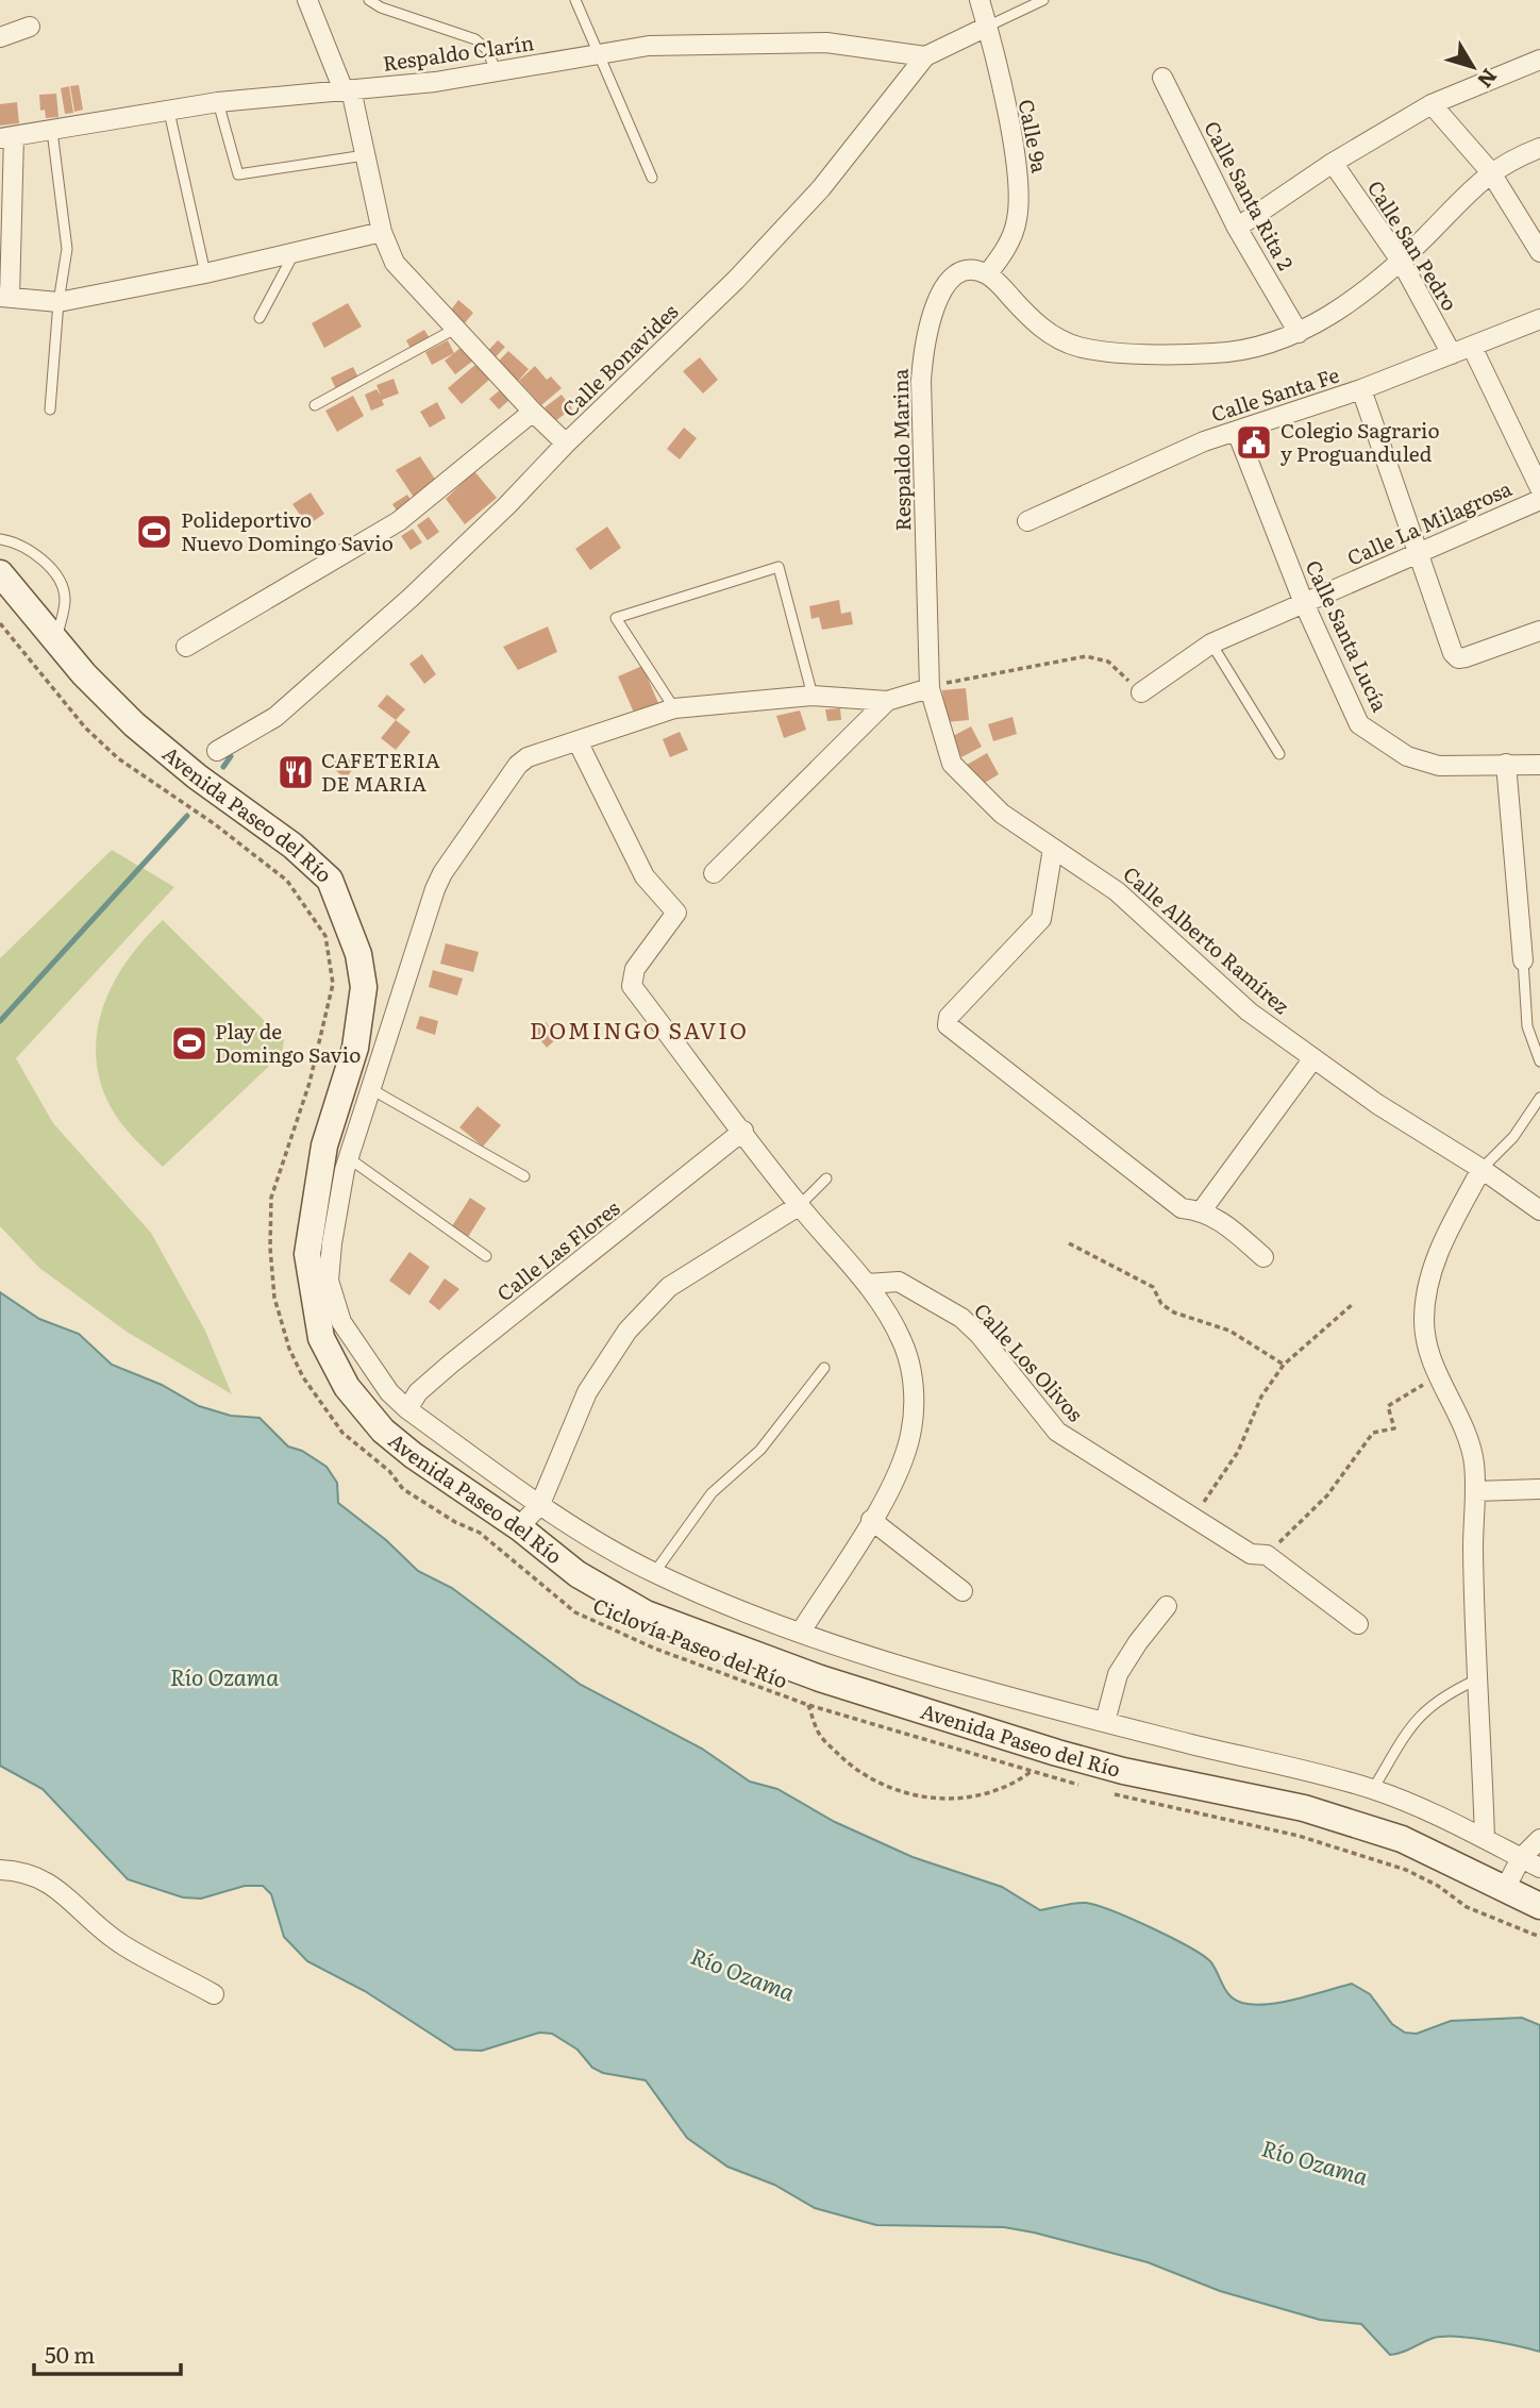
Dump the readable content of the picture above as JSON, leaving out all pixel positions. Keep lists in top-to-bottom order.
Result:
{
  "streets": {
    "street": [
      "Respaldo Clarín",
      "Calle 9a",
      "Calle Santa Rita 2",
      "Calle San Pedro",
      "Calle Bonavides",
      "Calle Santa Fe",
      "Respaldo Marina",
      "Calle La Milagrosa",
      "Calle Santa Lucía",
      "Avenida Paseo del Río",
      "Calle Alberto Ramírez",
      "Calle Las Flores",
      "Calle Los Olivos"
    ],
    "path": ["Ciclovía Paseo del Río"]
  },
  "crossings": [
    ["Respaldo Clarín", "Calle Bonavides"],
    ["Calle 9a", "Calle Bonavides"],
    ["Calle 9a", "Respaldo Marina"],
    ["Calle San Pedro", "Calle Santa Fe"],
    ["Calle Santa Fe", "Calle Santa Lucía"],
    ["Respaldo Marina", "Calle Alberto Ramírez"],
    ["Calle La Milagrosa", "Calle Santa Lucía"],
    ["Avenida Paseo del Río", "Calle Las Flores"]
  ],
  "districts": ["DOMINGO SAVIO"],
  "water": ["Río Ozama"],
  "places": {
    "public building": ["Colegio Sagrario y Proguanduled"],
    "sports": ["Polideportivo Nuevo Domingo Savio", "Play de Domingo Savio"],
    "restaurant": ["CAFETERIA DE MARIA"]
  },
  "scale_bar": "50 m",
  "north": "bottom right"
}
